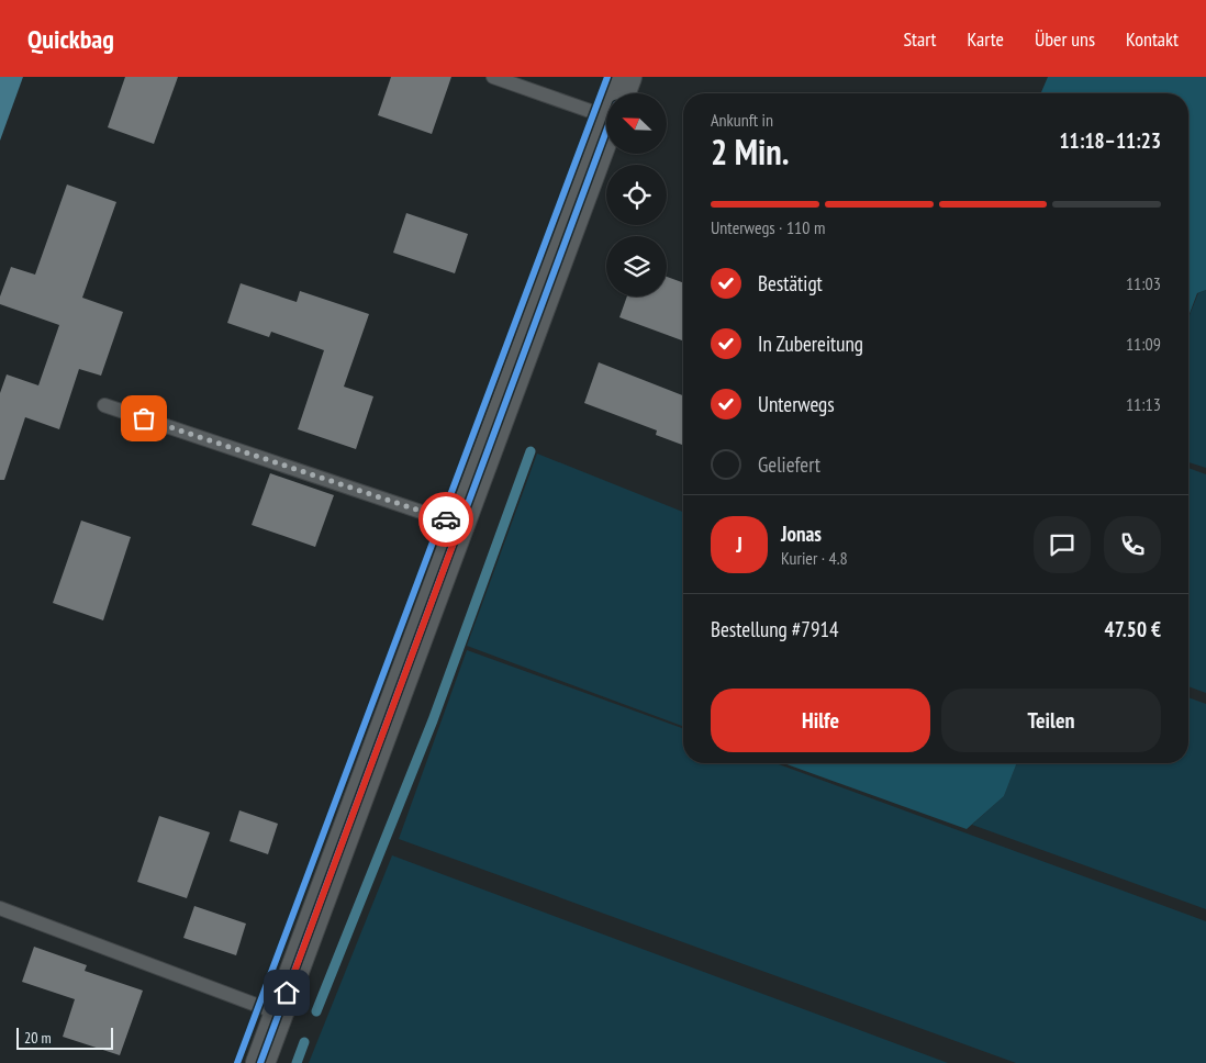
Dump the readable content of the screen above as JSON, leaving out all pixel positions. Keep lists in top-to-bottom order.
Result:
{
  "scale_bar": "20 m",
  "north": "top left",
  "page": {
    "header": "Quickbag",
    "nav": [
      "Start",
      "Karte",
      "Über uns",
      "Kontakt"
    ],
    "heading": ["2 Min.", "Ankunft in", "11:18–11:23"],
    "panel": [
      "Jonas",
      "Kurier · 4.8",
      "Bestellung #7914",
      "47.50 €"
    ],
    "bar": "Unterwegs · 110 m",
    "list": [
      ["Bestätigt", "11:03"],
      ["In Zubereitung", "11:09"],
      ["Unterwegs", "11:13"],
      "Geliefert"
    ],
    "round": "J",
    "buttons": ["Hilfe", "Teilen"],
    "scale": "20 m"
  }
}
